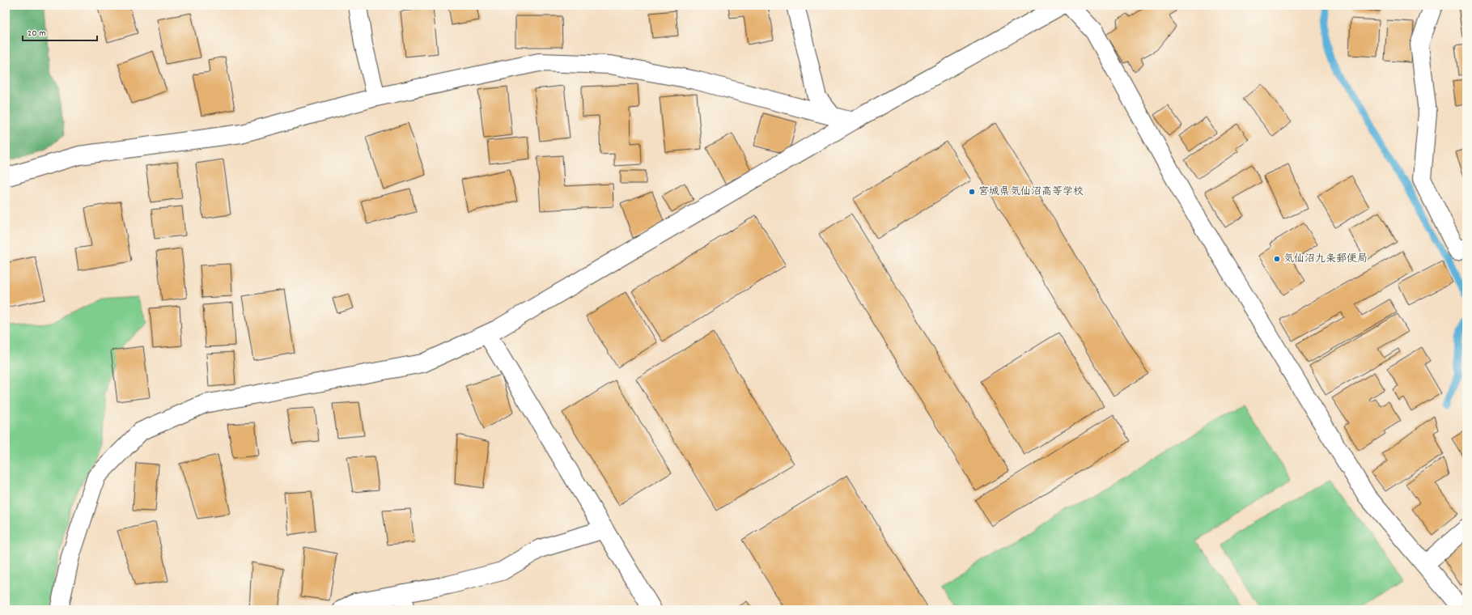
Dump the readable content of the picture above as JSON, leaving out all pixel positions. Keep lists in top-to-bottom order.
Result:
{
  "places": ["宮城県気仙沼高等学校", "気仙沼九条郵便局"],
  "scale_bar": "20 m"
}
